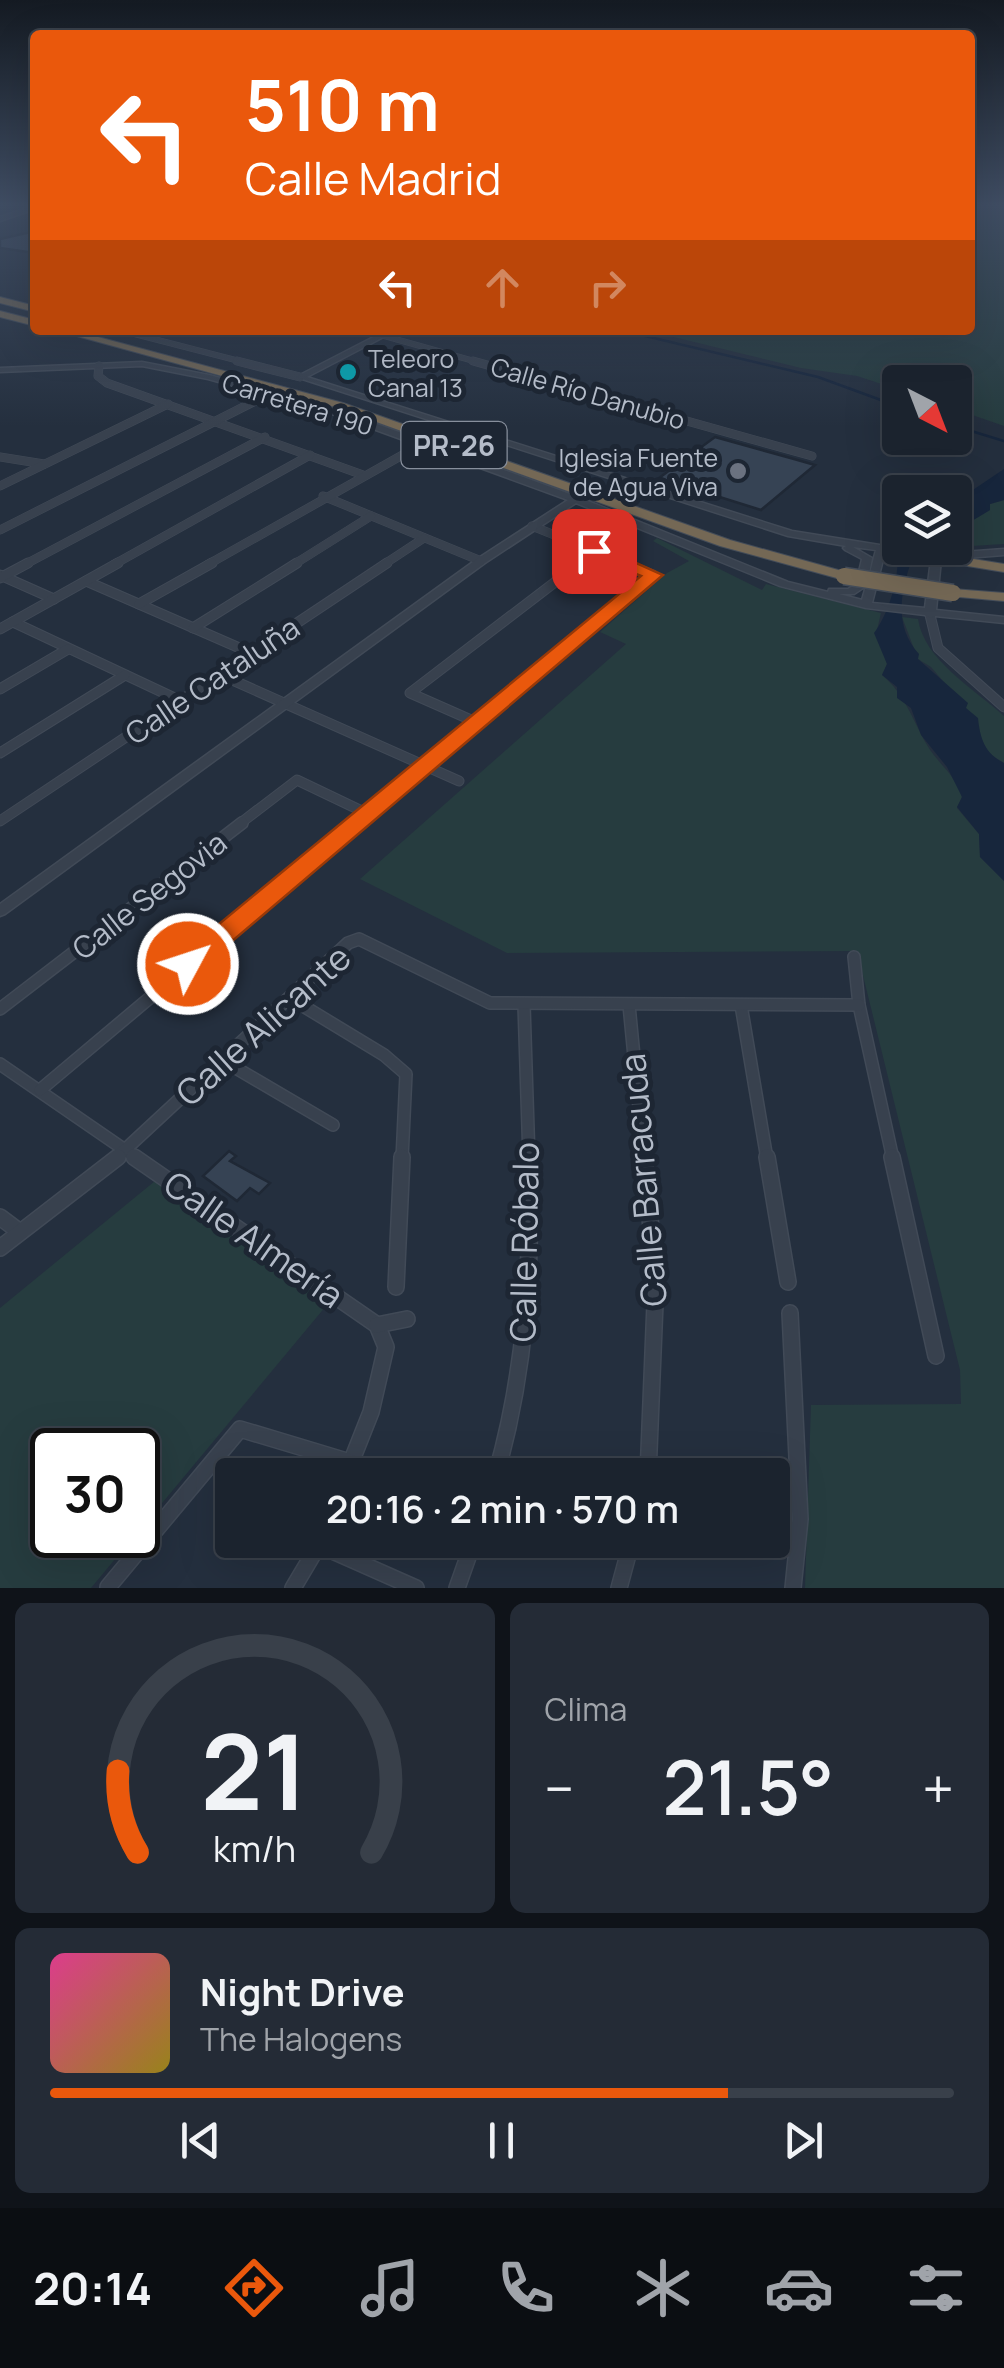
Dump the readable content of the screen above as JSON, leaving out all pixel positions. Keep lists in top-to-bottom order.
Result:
{
  "streets": {
    "highway": ["PR-26"],
    "street": [
      "Calle Río Danubio",
      "Carretera 190",
      "Calle Cataluña",
      "Calle Segovia",
      "Calle Alicante",
      "Calle Barracuda",
      "Calle Almería",
      "Calle Róbalo"
    ]
  },
  "crossings": [
    ["Calle Alicante", "Calle Barracuda"],
    ["Calle Alicante", "Calle Almería"],
    ["Calle Alicante", "Calle Róbalo"]
  ],
  "places": ["Teleoro Canal 13", "Iglesia Fuente de Agua Viva"],
  "north": "bottom right",
  "page": {
    "turn": ["510 m", "Calle Madrid"],
    "limit": "30",
    "trip": "20:16 · 2 min · 570 m",
    "tile": "Clima",
    "heat": ["−", "21.5°", "+"],
    "song": ["Night Drive", "The Halogens"],
    "tabs": "20:14",
    "gauge": ["21", "km/h"]
  }
}
